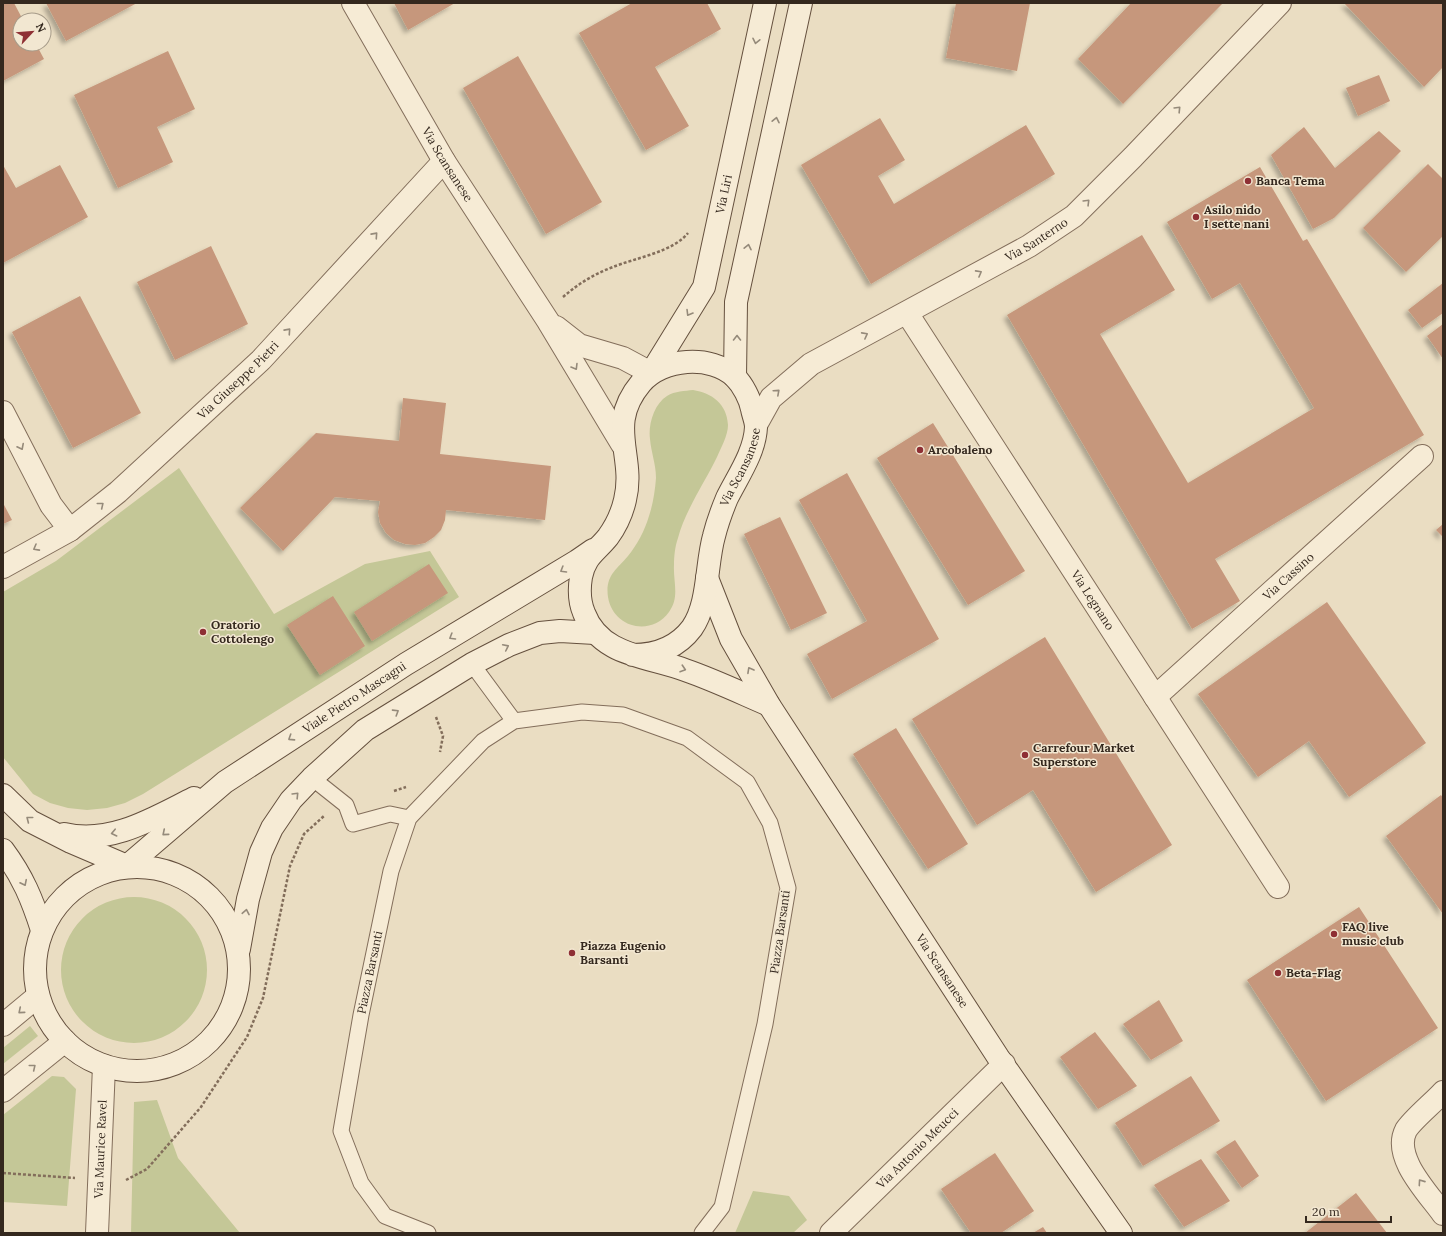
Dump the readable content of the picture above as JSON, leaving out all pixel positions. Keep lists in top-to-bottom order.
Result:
{
  "streets": {
    "main road": [
      "Via Scansanese",
      "Via Liri",
      "Via Santerno",
      "Via Giuseppe Pietri",
      "Via Cassino",
      "Via Legnano",
      "Viale Pietro Mascagni",
      "Via Maurice Ravel",
      "Via Antonio Meucci"
    ],
    "lane": ["Piazza Barsanti"]
  },
  "crossings": [
    ["Via Scansanese", "Via Liri"],
    ["Via Scansanese", "Via Santerno"],
    ["Via Scansanese", "Via Giuseppe Pietri"],
    ["Via Scansanese", "Viale Pietro Mascagni"],
    ["Via Scansanese", "Via Antonio Meucci"],
    ["Via Santerno", "Via Legnano"],
    ["Via Cassino", "Via Legnano"],
    ["Viale Pietro Mascagni", "Via Maurice Ravel"]
  ],
  "one_way": ["Via Santerno"],
  "places": [
    "Banca Tema",
    "Asilo nido I sette nani",
    "Arcobaleno",
    "Oratorio Cottolengo",
    "Carrefour Market Superstore",
    "FAQ live music club",
    "Piazza Eugenio Barsanti",
    "Beta-Flag"
  ],
  "scale_bar": "20 m",
  "north": "top right"
}
